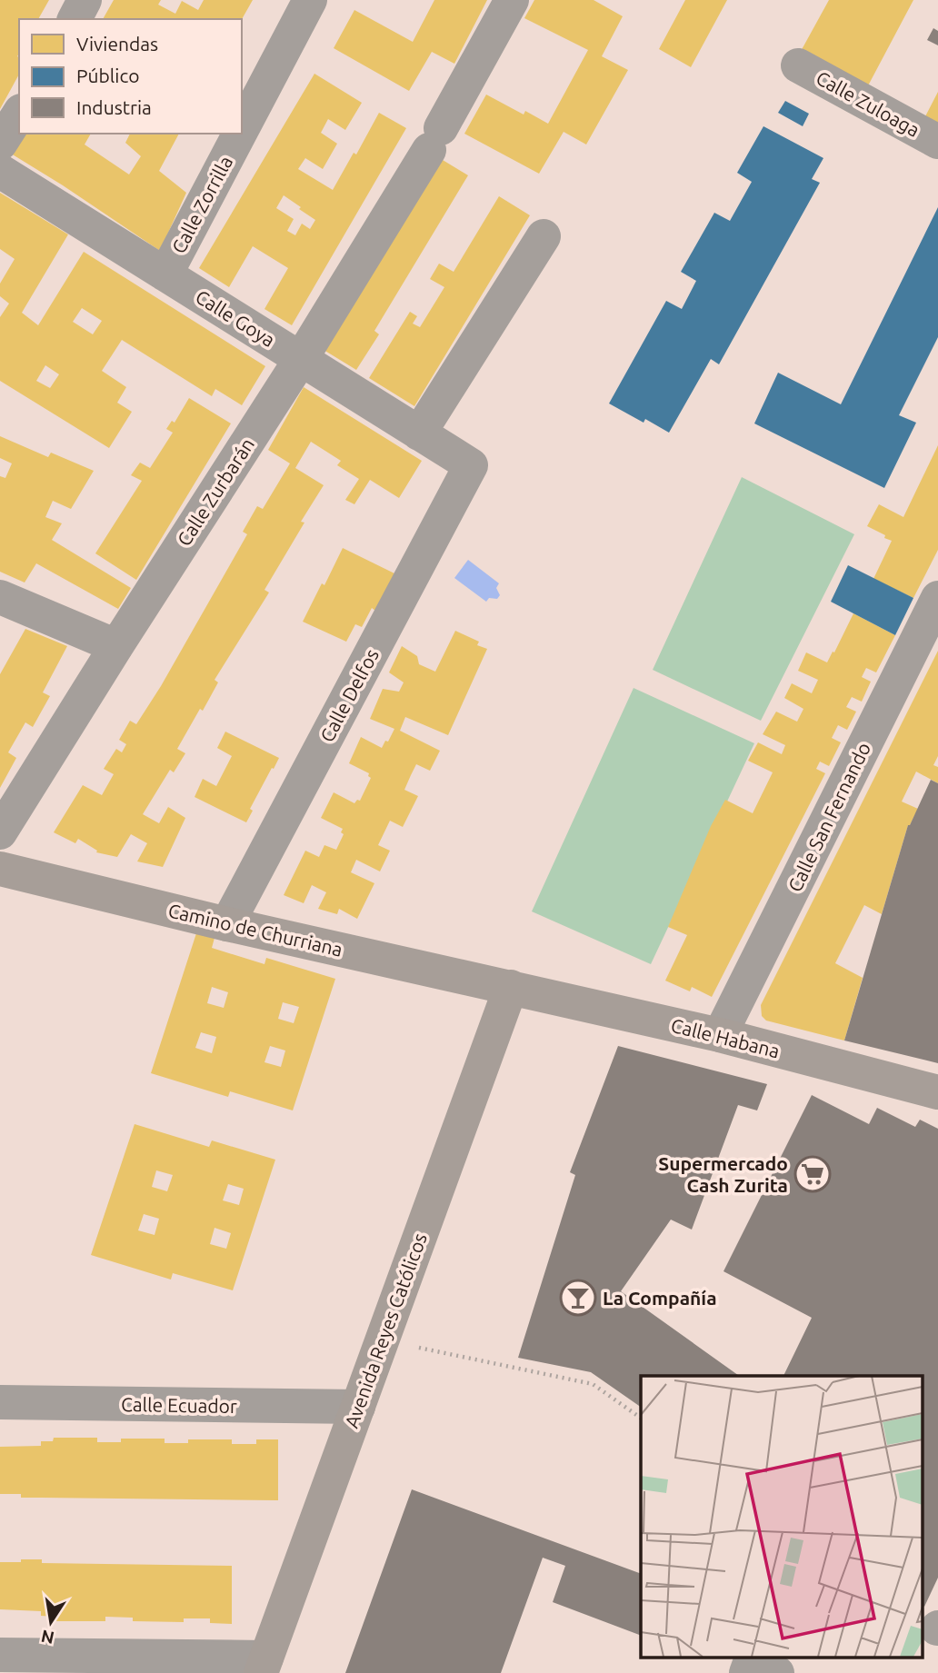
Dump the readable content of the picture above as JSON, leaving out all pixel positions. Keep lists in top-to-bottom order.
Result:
{
  "streets": {
    "street": [
      "Calle Zuloaga",
      "Calle Zorrilla",
      "Calle Goya",
      "Calle Zurbarán",
      "Calle Delfos",
      "Calle San Fernando",
      "Camino de Churriana",
      "Calle Habana",
      "Avenida Reyes Católicos",
      "Calle Ecuador"
    ]
  },
  "crossings": [
    ["Calle Zorrilla", "Calle Goya"],
    ["Calle Goya", "Calle Zurbarán"],
    ["Calle Goya", "Calle Delfos"],
    ["Calle Delfos", "Camino de Churriana"],
    ["Calle San Fernando", "Calle Habana"],
    ["Camino de Churriana", "Calle Habana"],
    ["Camino de Churriana", "Avenida Reyes Católicos"],
    ["Calle Habana", "Avenida Reyes Católicos"],
    ["Avenida Reyes Católicos", "Calle Ecuador"]
  ],
  "places": {
    "supermarket": ["Supermercado Cash Zurita"],
    "bar": ["La Compañía"]
  },
  "legend": ["Viviendas", "Público", "Industria"],
  "north": "bottom"
}
